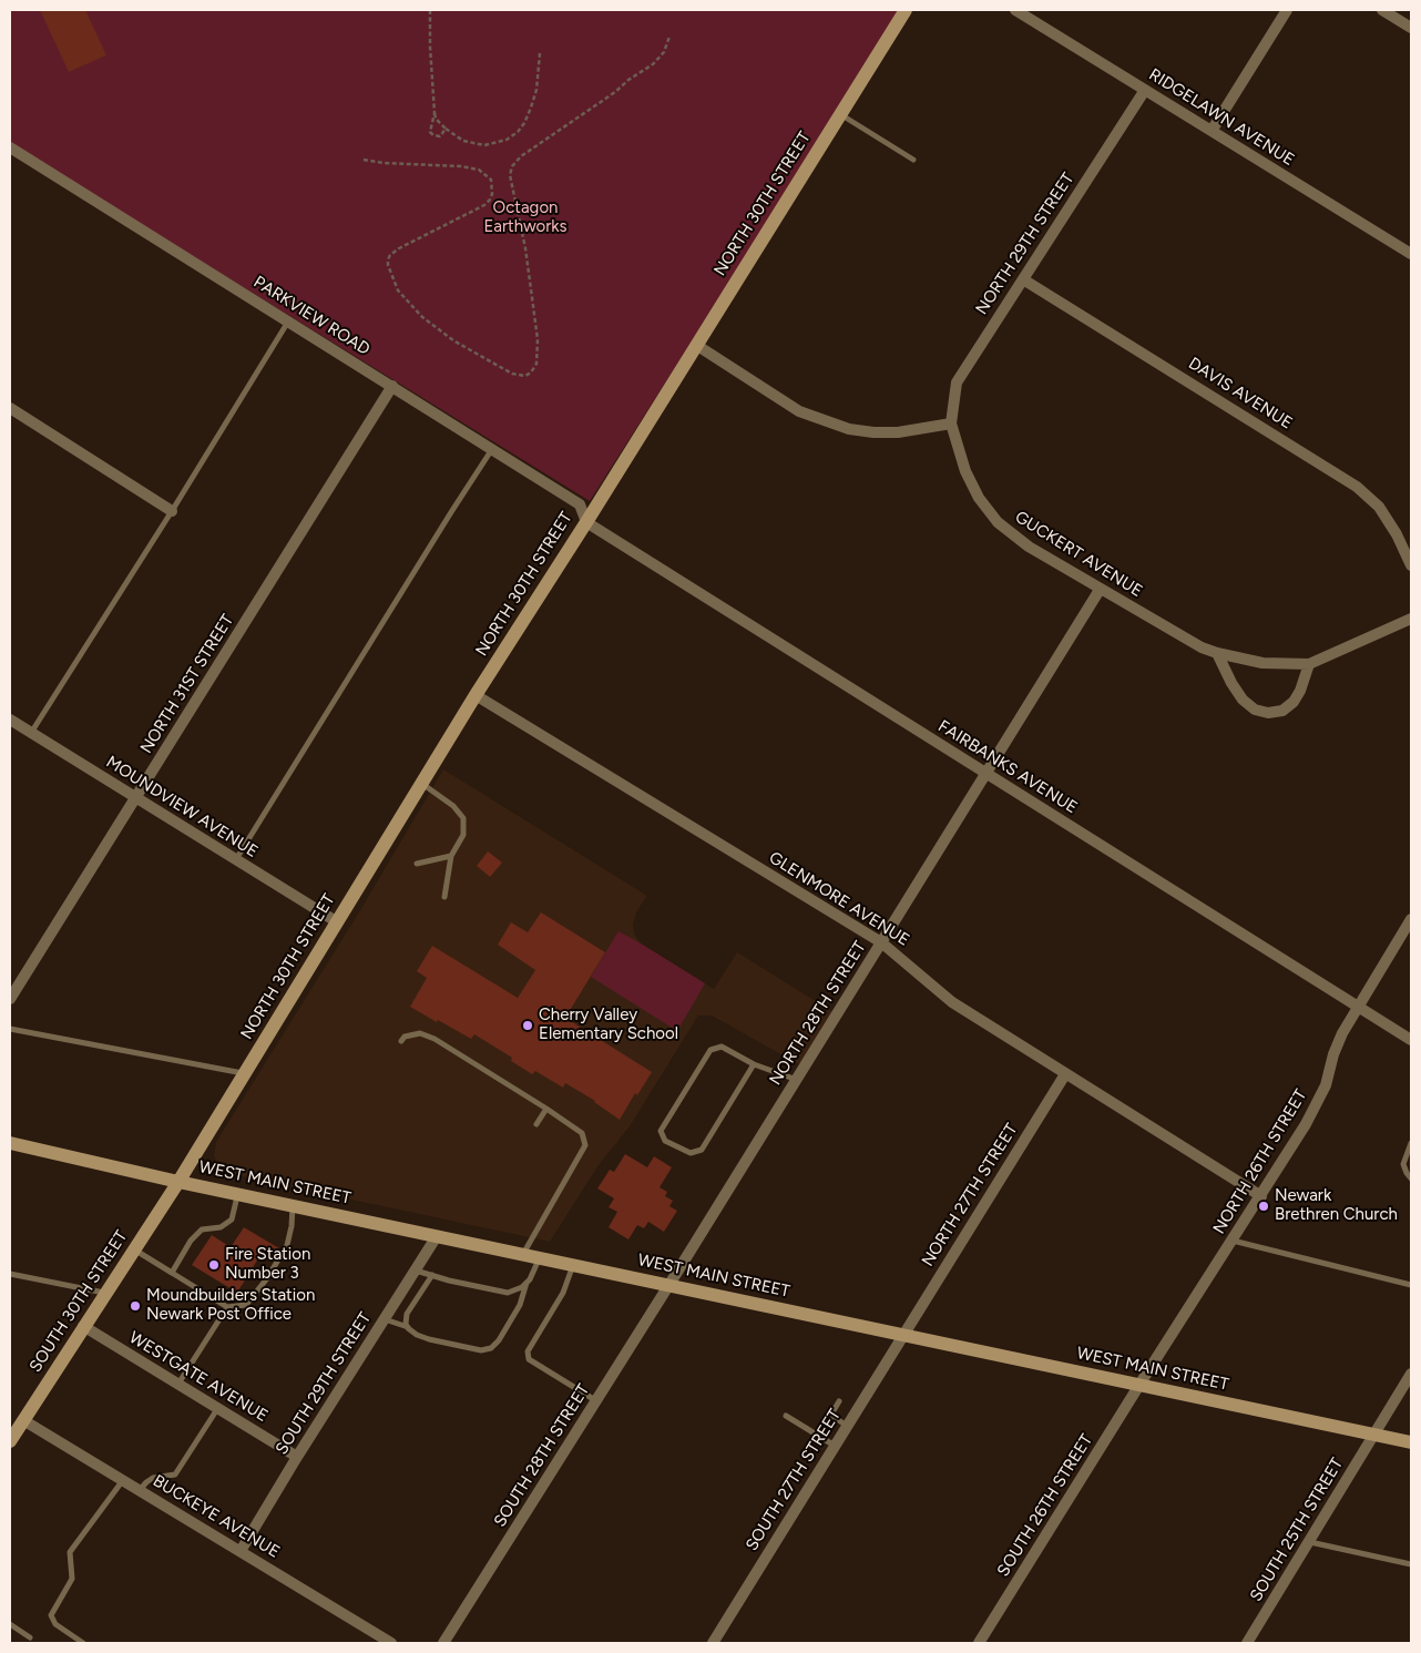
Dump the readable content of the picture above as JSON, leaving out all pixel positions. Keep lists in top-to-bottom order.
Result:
{
  "streets": {
    "street": [
      "RIDGELAWN AVENUE",
      "NORTH 30TH STREET",
      "NORTH 29TH STREET",
      "PARKVIEW ROAD",
      "DAVIS AVENUE",
      "GUCKERT AVENUE",
      "NORTH 31ST STREET",
      "FAIRBANKS AVENUE",
      "MOUNDVIEW AVENUE",
      "GLENMORE AVENUE",
      "NORTH 28TH STREET",
      "NORTH 26TH STREET",
      "WEST MAIN STREET",
      "NORTH 27TH STREET",
      "SOUTH 30TH STREET",
      "WESTGATE AVENUE",
      "SOUTH 29TH STREET",
      "SOUTH 28TH STREET",
      "SOUTH 27TH STREET",
      "SOUTH 26TH STREET",
      "BUCKEYE AVENUE",
      "SOUTH 25TH STREET"
    ]
  },
  "crossings": [
    ["RIDGELAWN AVENUE", "NORTH 29TH STREET"],
    ["NORTH 30TH STREET", "PARKVIEW ROAD"],
    ["NORTH 30TH STREET", "FAIRBANKS AVENUE"],
    ["NORTH 30TH STREET", "MOUNDVIEW AVENUE"],
    ["NORTH 30TH STREET", "GLENMORE AVENUE"],
    ["NORTH 30TH STREET", "WEST MAIN STREET"],
    ["NORTH 30TH STREET", "SOUTH 30TH STREET"],
    ["NORTH 29TH STREET", "DAVIS AVENUE"],
    ["NORTH 29TH STREET", "GUCKERT AVENUE"],
    ["PARKVIEW ROAD", "NORTH 31ST STREET"],
    ["PARKVIEW ROAD", "FAIRBANKS AVENUE"],
    ["GUCKERT AVENUE", "NORTH 28TH STREET"],
    ["NORTH 31ST STREET", "MOUNDVIEW AVENUE"],
    ["FAIRBANKS AVENUE", "NORTH 28TH STREET"],
    ["FAIRBANKS AVENUE", "NORTH 26TH STREET"],
    ["GLENMORE AVENUE", "NORTH 28TH STREET"],
    ["GLENMORE AVENUE", "NORTH 26TH STREET"],
    ["GLENMORE AVENUE", "NORTH 27TH STREET"],
    ["NORTH 28TH STREET", "WEST MAIN STREET"],
    ["NORTH 28TH STREET", "SOUTH 28TH STREET"],
    ["NORTH 26TH STREET", "WEST MAIN STREET"],
    ["NORTH 26TH STREET", "SOUTH 26TH STREET"],
    ["WEST MAIN STREET", "NORTH 27TH STREET"],
    ["WEST MAIN STREET", "SOUTH 30TH STREET"],
    ["WEST MAIN STREET", "SOUTH 29TH STREET"],
    ["WEST MAIN STREET", "SOUTH 28TH STREET"],
    ["WEST MAIN STREET", "SOUTH 27TH STREET"],
    ["WEST MAIN STREET", "SOUTH 26TH STREET"],
    ["WEST MAIN STREET", "SOUTH 25TH STREET"],
    ["NORTH 27TH STREET", "SOUTH 27TH STREET"],
    ["SOUTH 30TH STREET", "WESTGATE AVENUE"],
    ["SOUTH 30TH STREET", "BUCKEYE AVENUE"],
    ["WESTGATE AVENUE", "SOUTH 29TH STREET"],
    ["SOUTH 29TH STREET", "BUCKEYE AVENUE"]
  ],
  "parks": ["Octagon Earthworks"],
  "places": [
    "Cherry Valley Elementary School",
    "Newark Brethren Church",
    "Fire Station Number 3",
    "Moundbuilders Station Newark Post Office"
  ]
}
